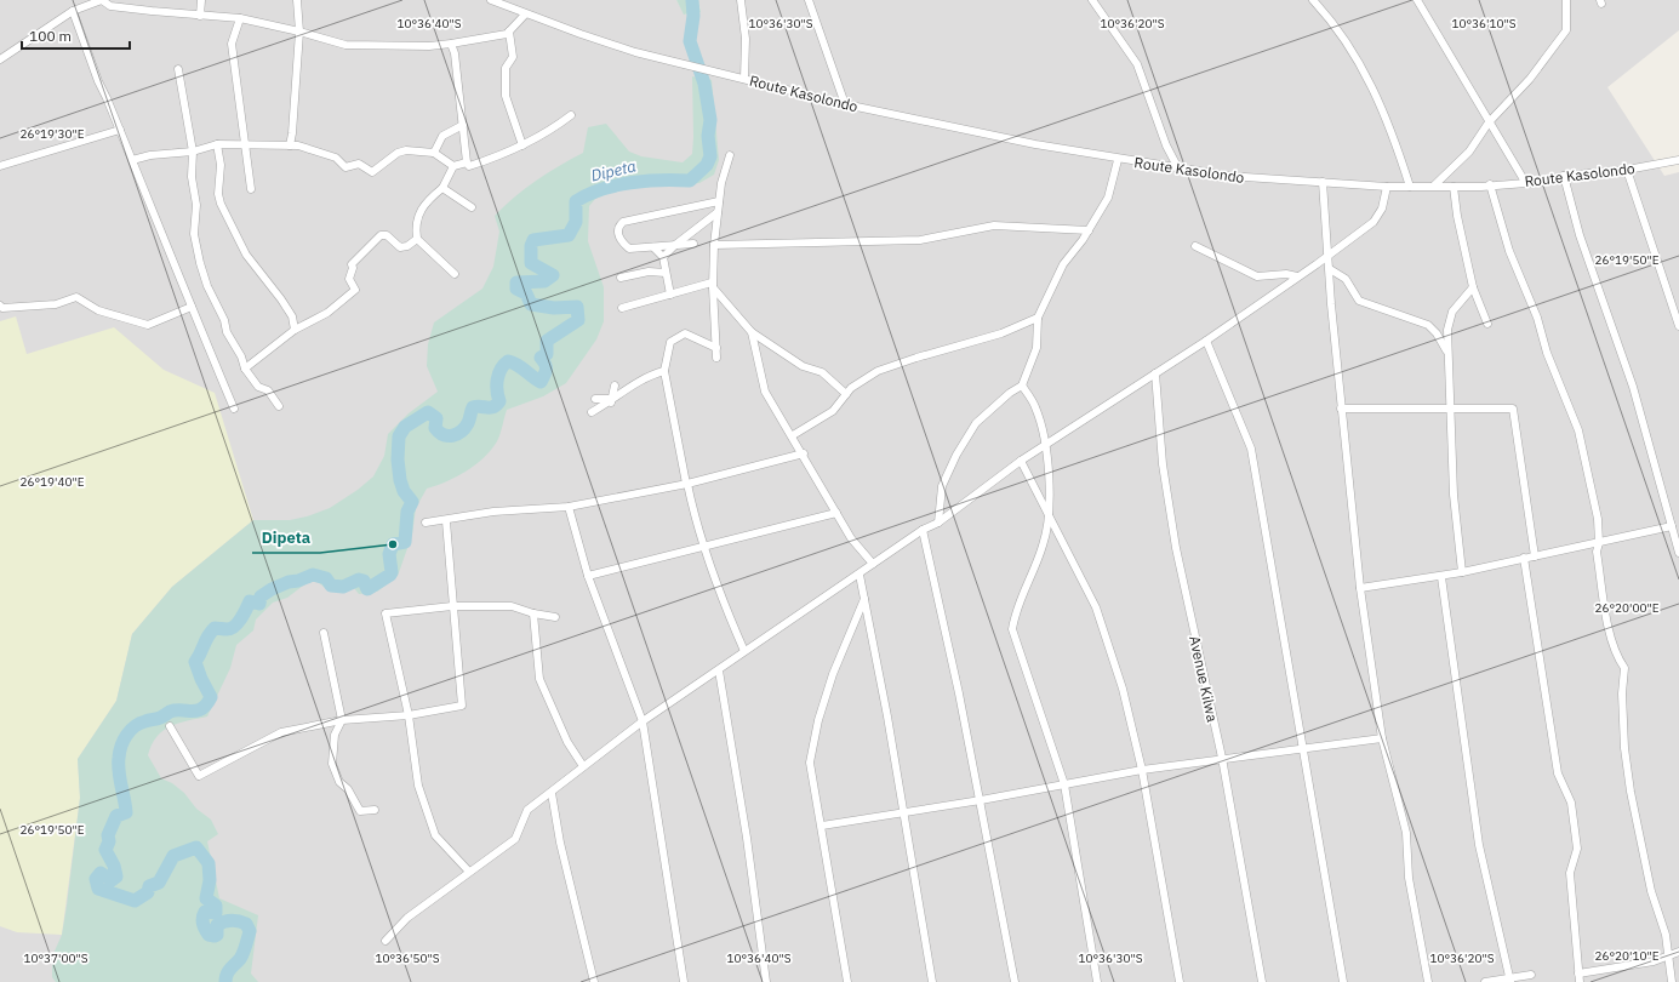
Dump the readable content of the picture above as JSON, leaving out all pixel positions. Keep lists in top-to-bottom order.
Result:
{
  "streets": {
    "street": ["Route Kasolondo", "Avenue Kilwa"]
  },
  "water": ["Dipeta"],
  "places": ["Dipeta"],
  "scale_bar": "100 m",
  "coordinates": [
    "10°36'10\"S",
    "10°36'40\"S",
    "10°36'30\"S",
    "10°36'20\"S",
    "26°19'30\"E",
    "26°19'50\"E",
    "26°19'40\"E",
    "26°20'00\"E",
    "26°20'10\"E",
    "10°37'00\"S",
    "10°36'50\"S"
  ]
}
